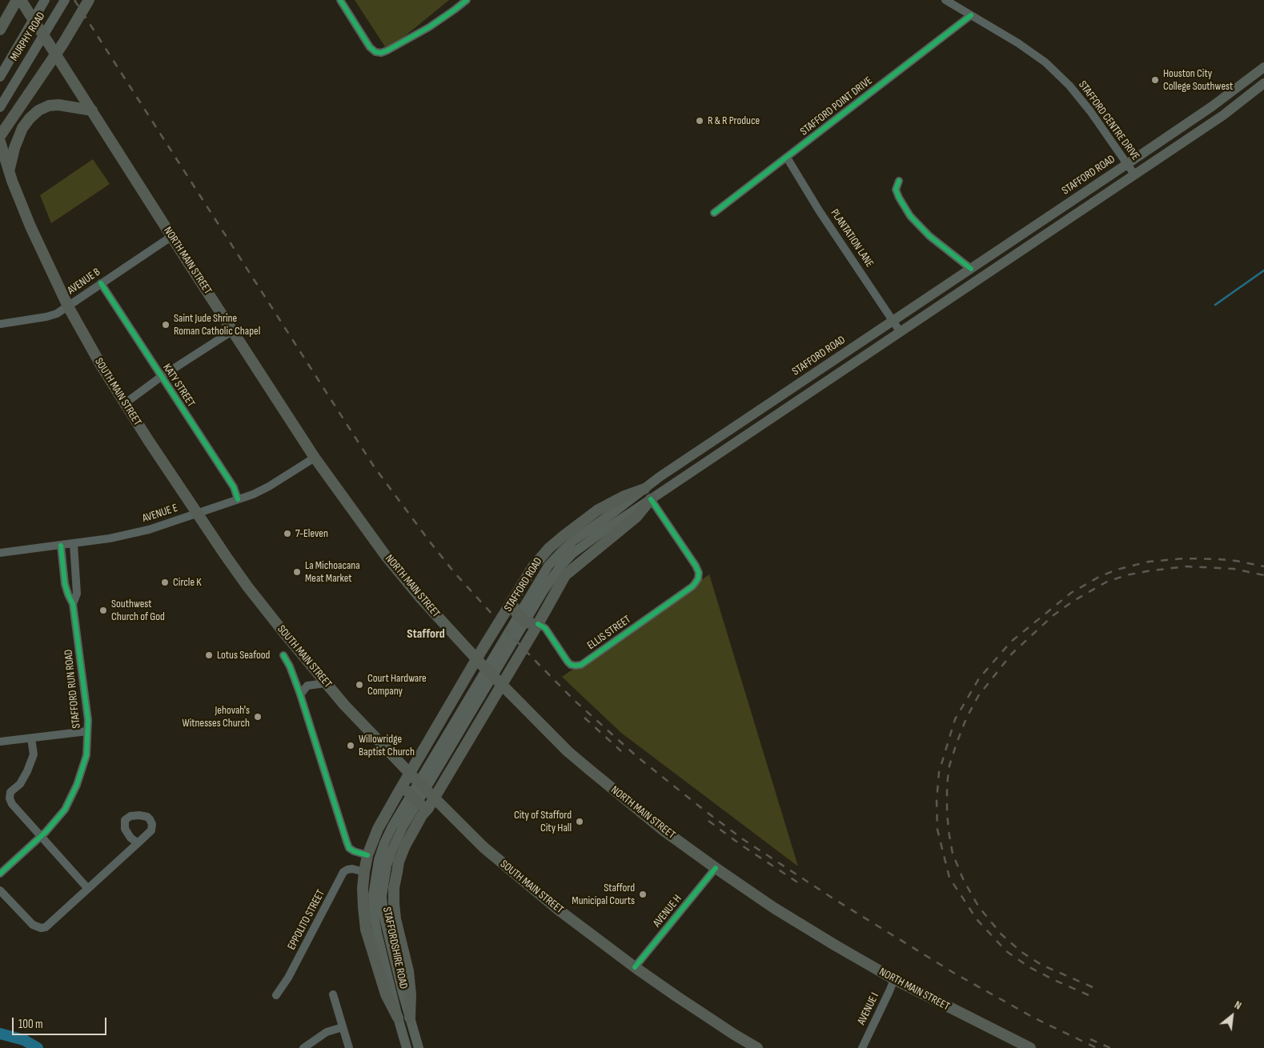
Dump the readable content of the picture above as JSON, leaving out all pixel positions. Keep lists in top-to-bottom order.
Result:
{
  "streets": {
    "highway": ["NORTH MAIN STREET", "SOUTH MAIN STREET"],
    "main road": ["MURPHY ROAD", "STAFFORD ROAD", "STAFFORDSHIRE ROAD"],
    "street": [
      "STAFFORD POINT DRIVE",
      "STAFFORD CENTRE DRIVE",
      "PLANTATION LANE",
      "AVENUE B",
      "KATY STREET",
      "AVENUE E",
      "ELLIS STREET",
      "STAFFORD RUN ROAD",
      "AVENUE H",
      "EPPOLITO STREET",
      "AVENUE I"
    ]
  },
  "crossings": [
    ["STAFFORD POINT DRIVE", "STAFFORD CENTRE DRIVE"],
    ["STAFFORD POINT DRIVE", "PLANTATION LANE"],
    ["STAFFORD CENTRE DRIVE", "STAFFORD ROAD"],
    ["STAFFORD ROAD", "PLANTATION LANE"],
    ["STAFFORD ROAD", "ELLIS STREET"],
    ["STAFFORD ROAD", "STAFFORDSHIRE ROAD"],
    ["NORTH MAIN STREET", "AVENUE B"],
    ["NORTH MAIN STREET", "AVENUE E"],
    ["NORTH MAIN STREET", "AVENUE H"],
    ["NORTH MAIN STREET", "AVENUE I"],
    ["AVENUE B", "KATY STREET"],
    ["AVENUE B", "SOUTH MAIN STREET"],
    ["KATY STREET", "AVENUE E"],
    ["SOUTH MAIN STREET", "AVENUE E"],
    ["SOUTH MAIN STREET", "AVENUE H"],
    ["AVENUE E", "STAFFORD RUN ROAD"]
  ],
  "districts": ["Stafford"],
  "places": [
    "Houston City College Southwest",
    "R & R Produce",
    "Saint Jude Shrine Roman Catholic Chapel",
    "7-Eleven",
    "La Michoacana Meat Market",
    "Circle K",
    "Southwest Church of God",
    "Lotus Seafood",
    "Court Hardware Company",
    "Jehovah's Witnesses Church",
    "Willowridge Baptist Church",
    "City of Stafford City Hall",
    "Stafford Municipal Courts"
  ],
  "scale_bar": "100 m",
  "north": "top right"
}
